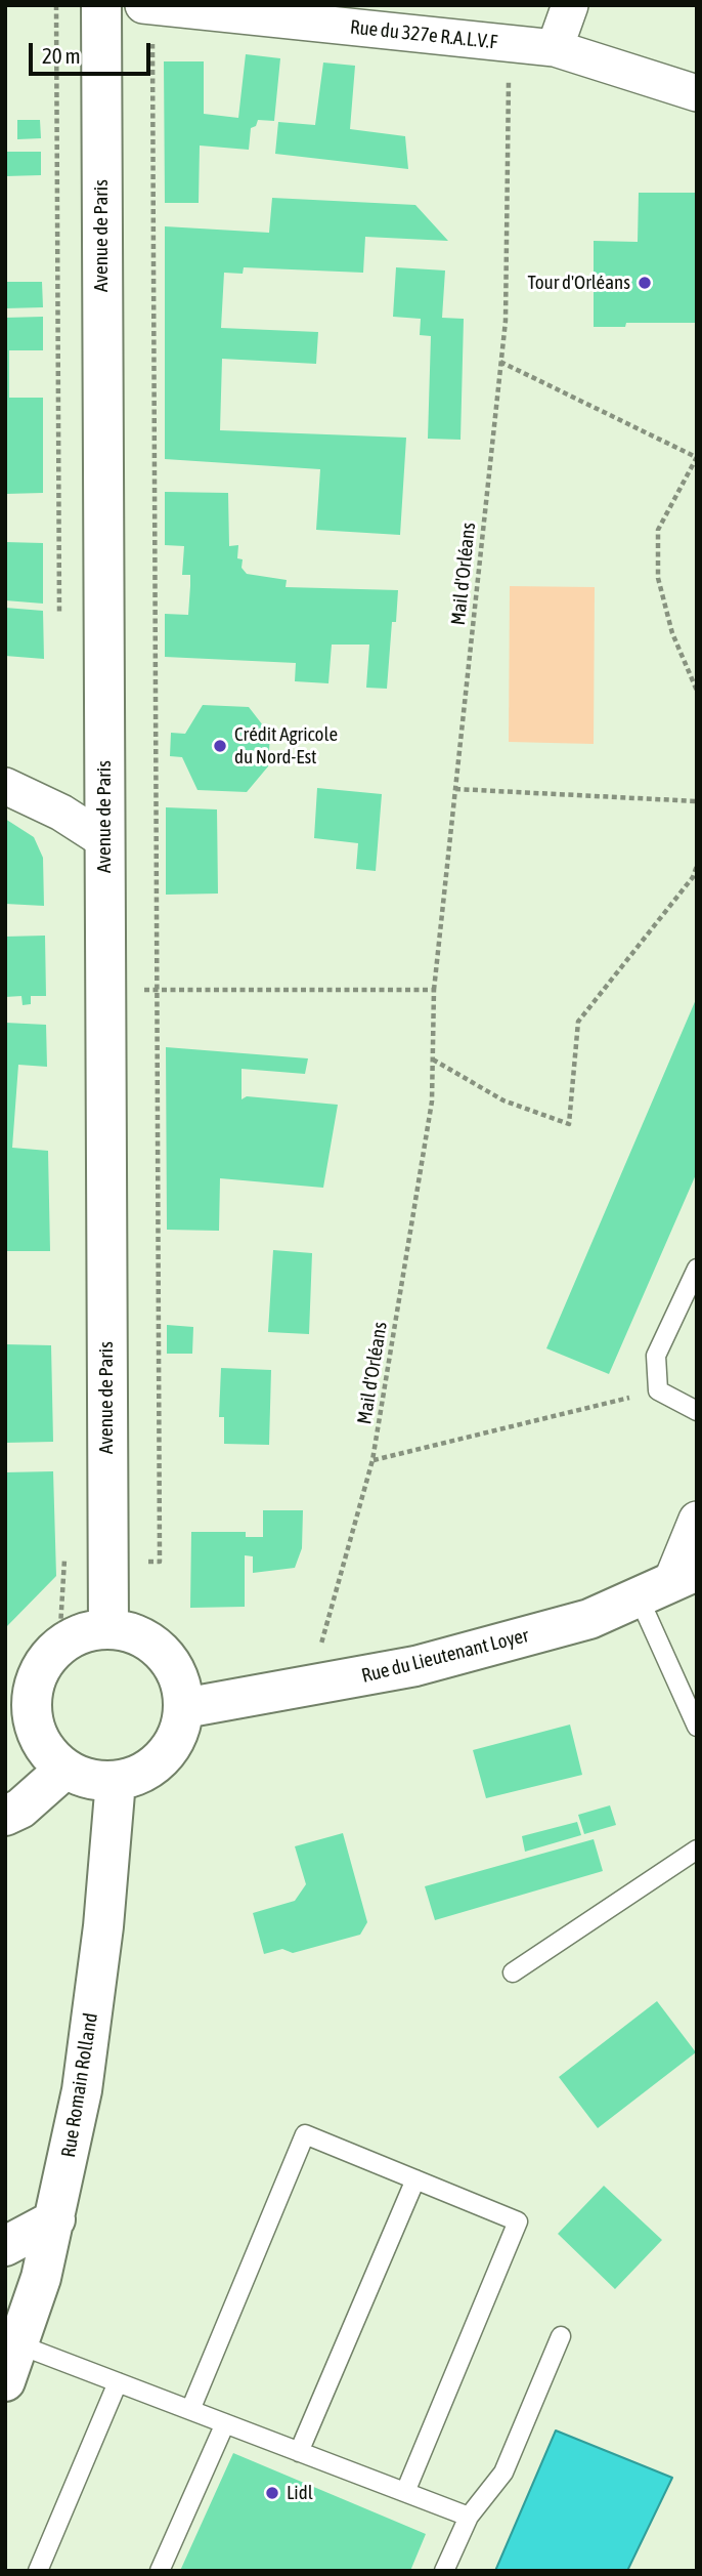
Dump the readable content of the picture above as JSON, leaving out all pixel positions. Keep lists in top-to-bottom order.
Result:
{
  "streets": {
    "main road": ["Avenue de Paris", "Rue du Lieutenant Loyer", "Rue Romain Rolland"],
    "street": ["Rue du 327e R.A.L.V.F"],
    "path": ["Mail d'Orléans"]
  },
  "crossings": [
    ["Rue du 327e R.A.L.V.F", "Mail d'Orléans"],
    ["Avenue de Paris", "Rue du Lieutenant Loyer"],
    ["Avenue de Paris", "Rue Romain Rolland"],
    ["Mail d'Orléans", "Rue du Lieutenant Loyer"],
    ["Rue du Lieutenant Loyer", "Rue Romain Rolland"]
  ],
  "places": ["Tour d'Orléans", "Crédit Agricole du Nord-Est", "Lidl"],
  "scale_bar": "20 m"
}
